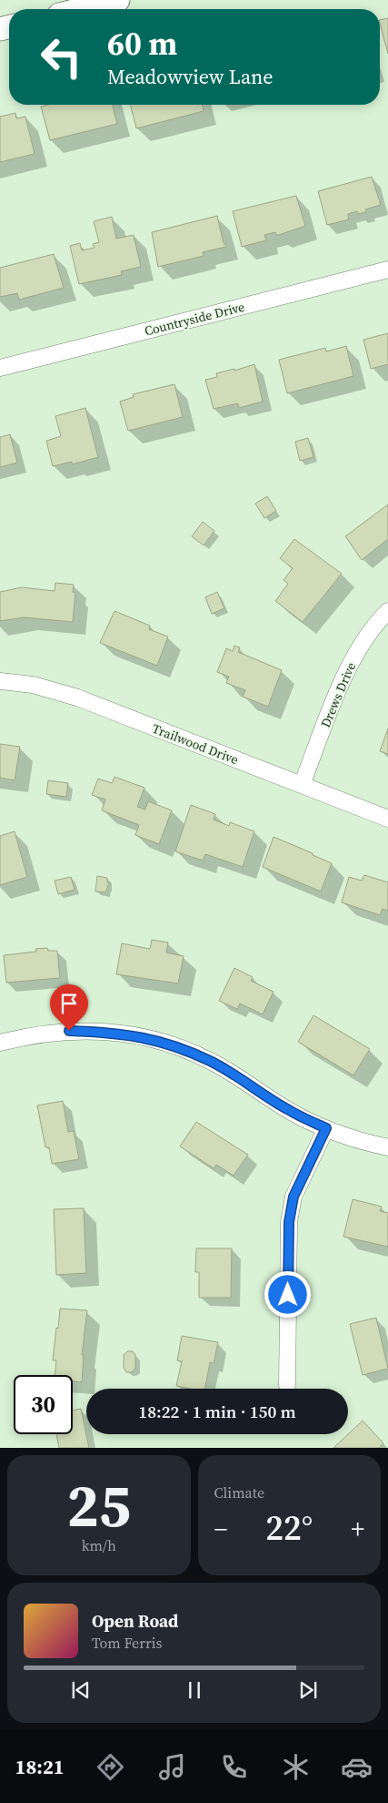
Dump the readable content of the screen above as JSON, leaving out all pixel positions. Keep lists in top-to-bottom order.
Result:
{
  "streets": {
    "street": ["Countryside Drive", "Drews Drive", "Trailwood Drive"]
  },
  "crossings": [
    ["Drews Drive", "Trailwood Drive"]
  ],
  "page": {
    "turn": ["60 m", "Meadowview Lane"],
    "limit": "30",
    "trip": "18:22 · 1 min · 150 m",
    "tile": [
      ["25", "km/h"],
      "Climate"
    ],
    "heat": ["−", "22°", "+"],
    "song": ["Open Road", "Tom Ferris"],
    "tabs": "18:21"
  }
}
